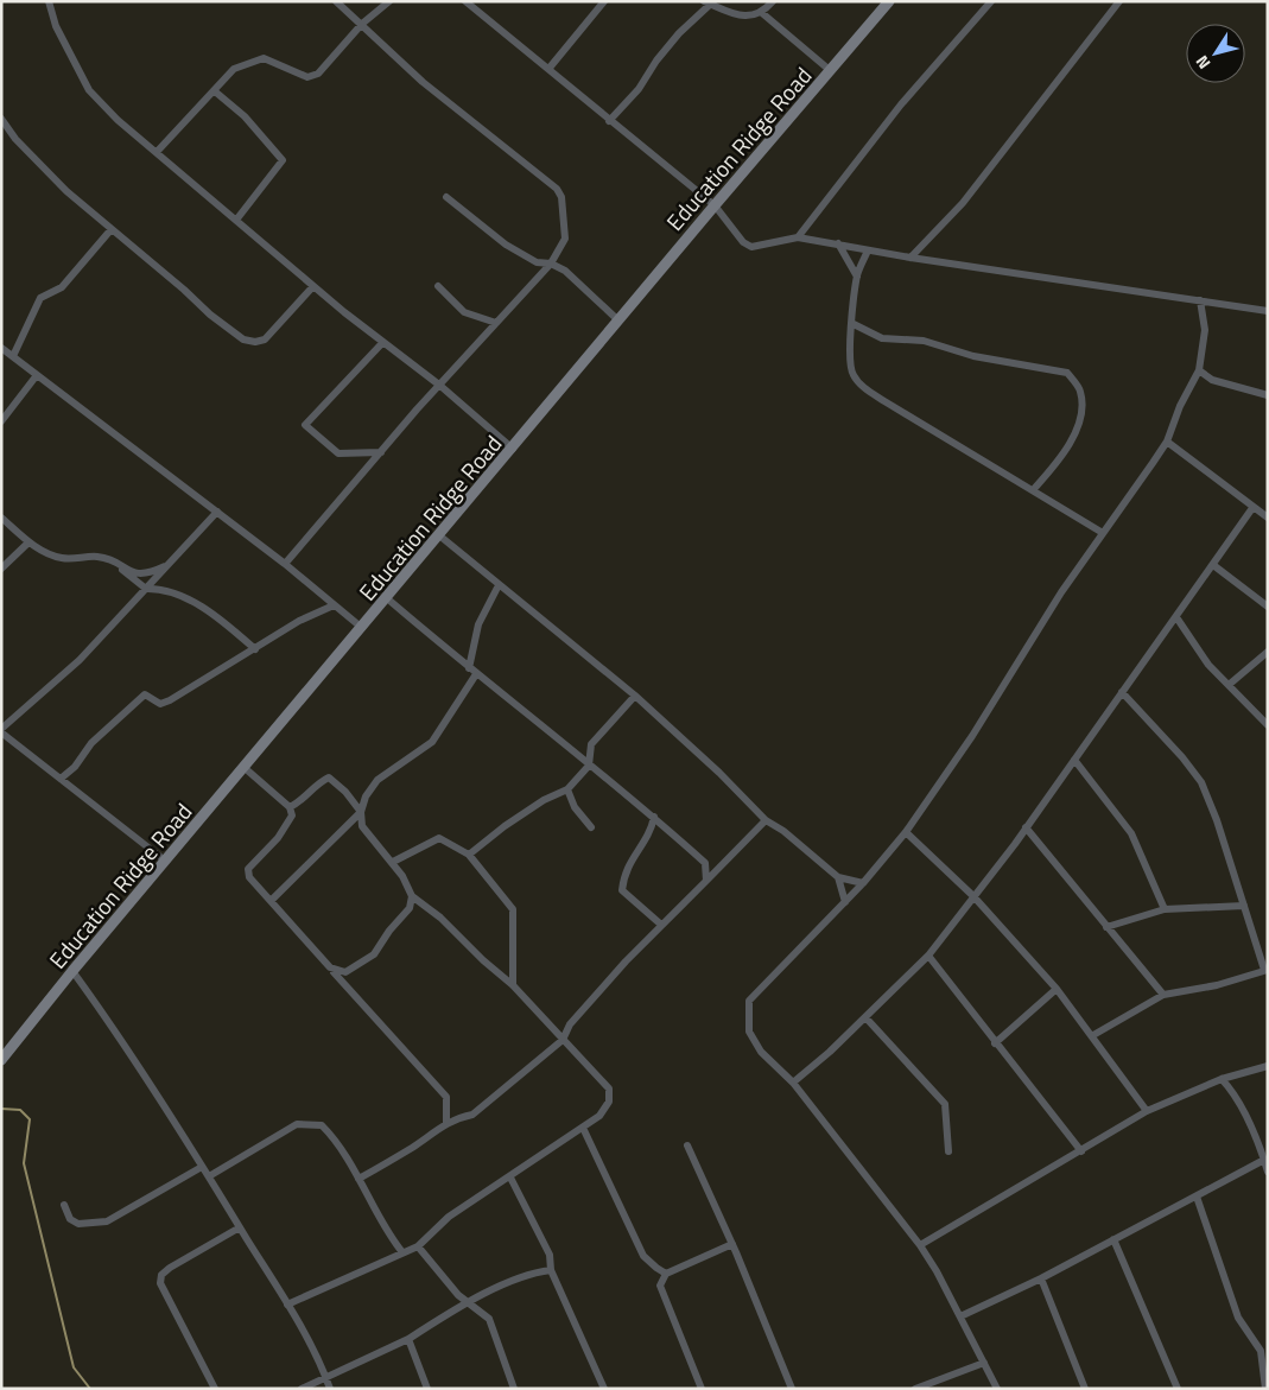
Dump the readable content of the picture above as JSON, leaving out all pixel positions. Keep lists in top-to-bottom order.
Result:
{
  "streets": {
    "main road": ["Education Ridge Road"]
  },
  "north": "bottom left"
}
